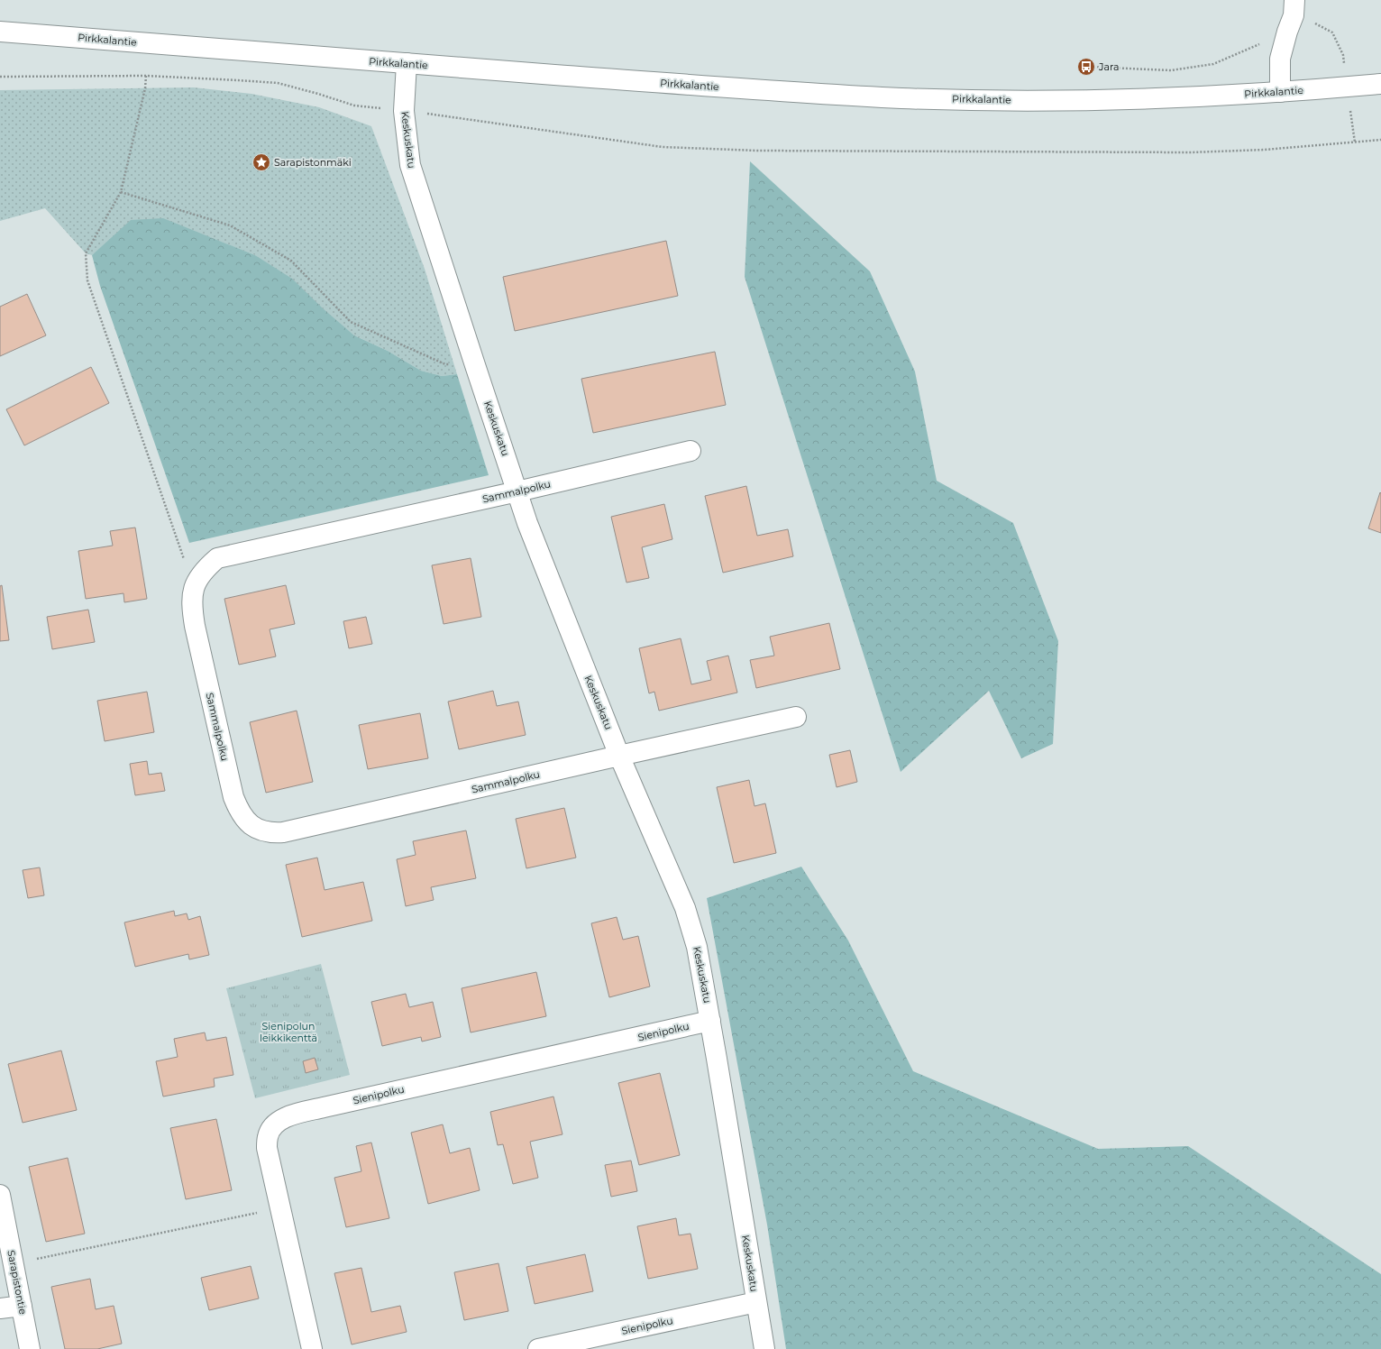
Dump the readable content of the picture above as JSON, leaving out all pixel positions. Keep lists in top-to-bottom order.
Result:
{
  "streets": {
    "street": [
      "Pirkkalantie",
      "Keskuskatu",
      "Sammalpolku",
      "Sienipolku",
      "Sarapistontie"
    ]
  },
  "crossings": [
    ["Pirkkalantie", "Keskuskatu"],
    ["Keskuskatu", "Sammalpolku"],
    ["Keskuskatu", "Sienipolku"]
  ],
  "parks": ["Sienipolun leikkikenttä"],
  "places": {
    "bus stop": ["Jara"],
    "place": ["Sarapistonmäki"]
  }
}
